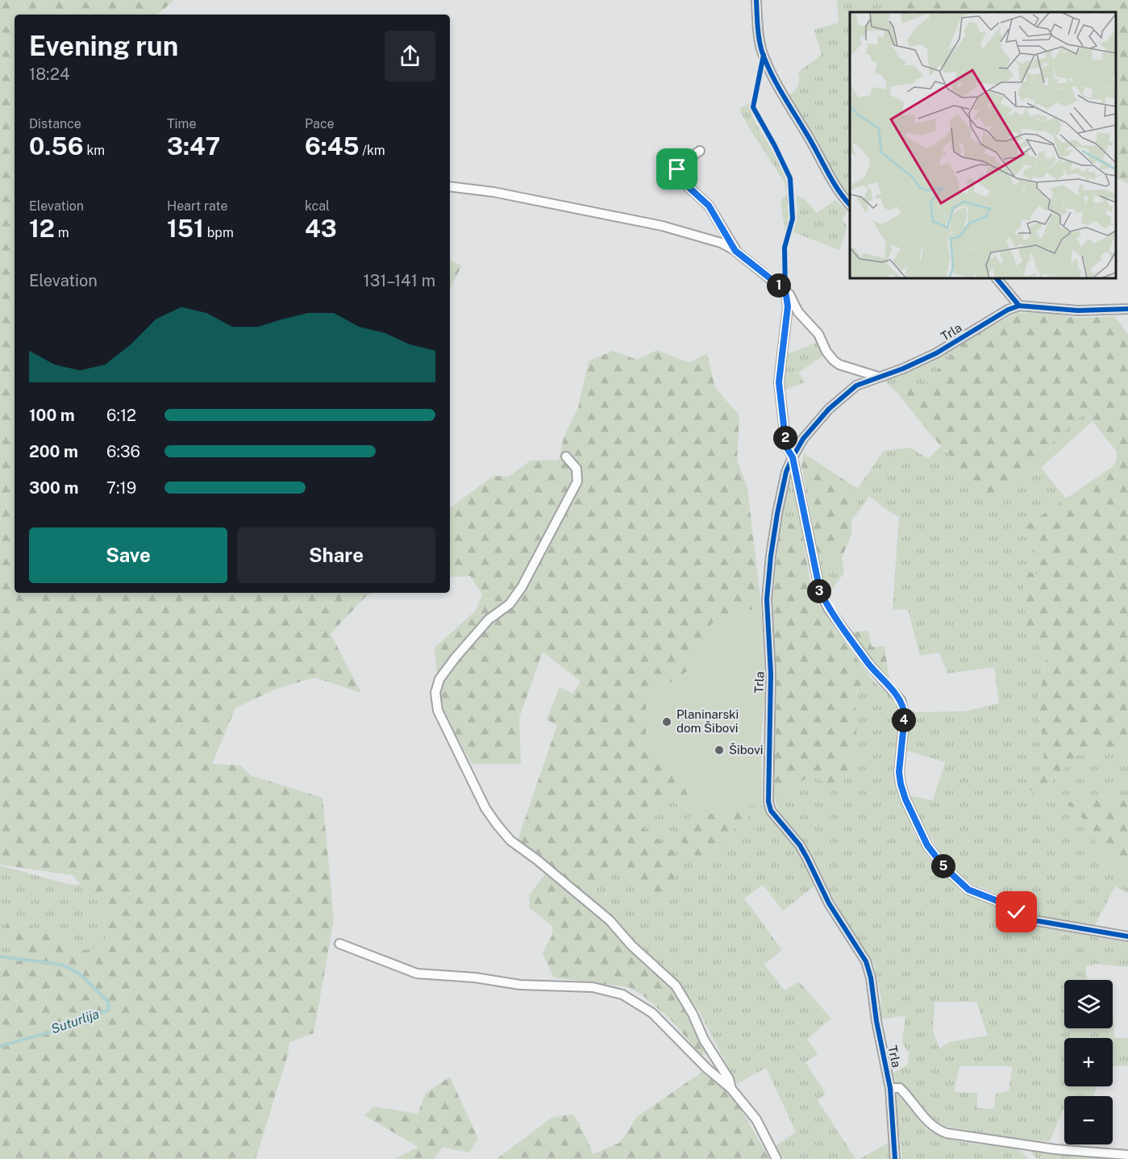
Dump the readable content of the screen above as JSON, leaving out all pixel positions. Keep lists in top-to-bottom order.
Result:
{
  "streets": {
    "street": ["Trla"]
  },
  "water": ["Suturlija"],
  "places": ["Planinarski dom Šibovi", "Šibovi"],
  "page": {
    "heading": ["Evening run", "18:24"],
    "stats": [
      ["Distance", "0.56 km"],
      ["Time", "3:47"],
      ["Pace", "6:45 /km"],
      ["Elevation", "12 m"],
      ["Heart rate", "151 bpm"],
      ["kcal", "43"]
    ],
    "chart": ["Elevation", "131–141 m"],
    "pins": [
      "1",
      "2",
      "3",
      "4",
      "5"
    ],
    "list": [
      {
        "name": "100 m",
        "note": "6:12"
      },
      {
        "name": "200 m",
        "note": "6:36"
      },
      {
        "name": "300 m",
        "note": "7:19"
      }
    ],
    "buttons": ["Save", "Share"],
    "map_buttons": ["+", "−"]
  }
}
